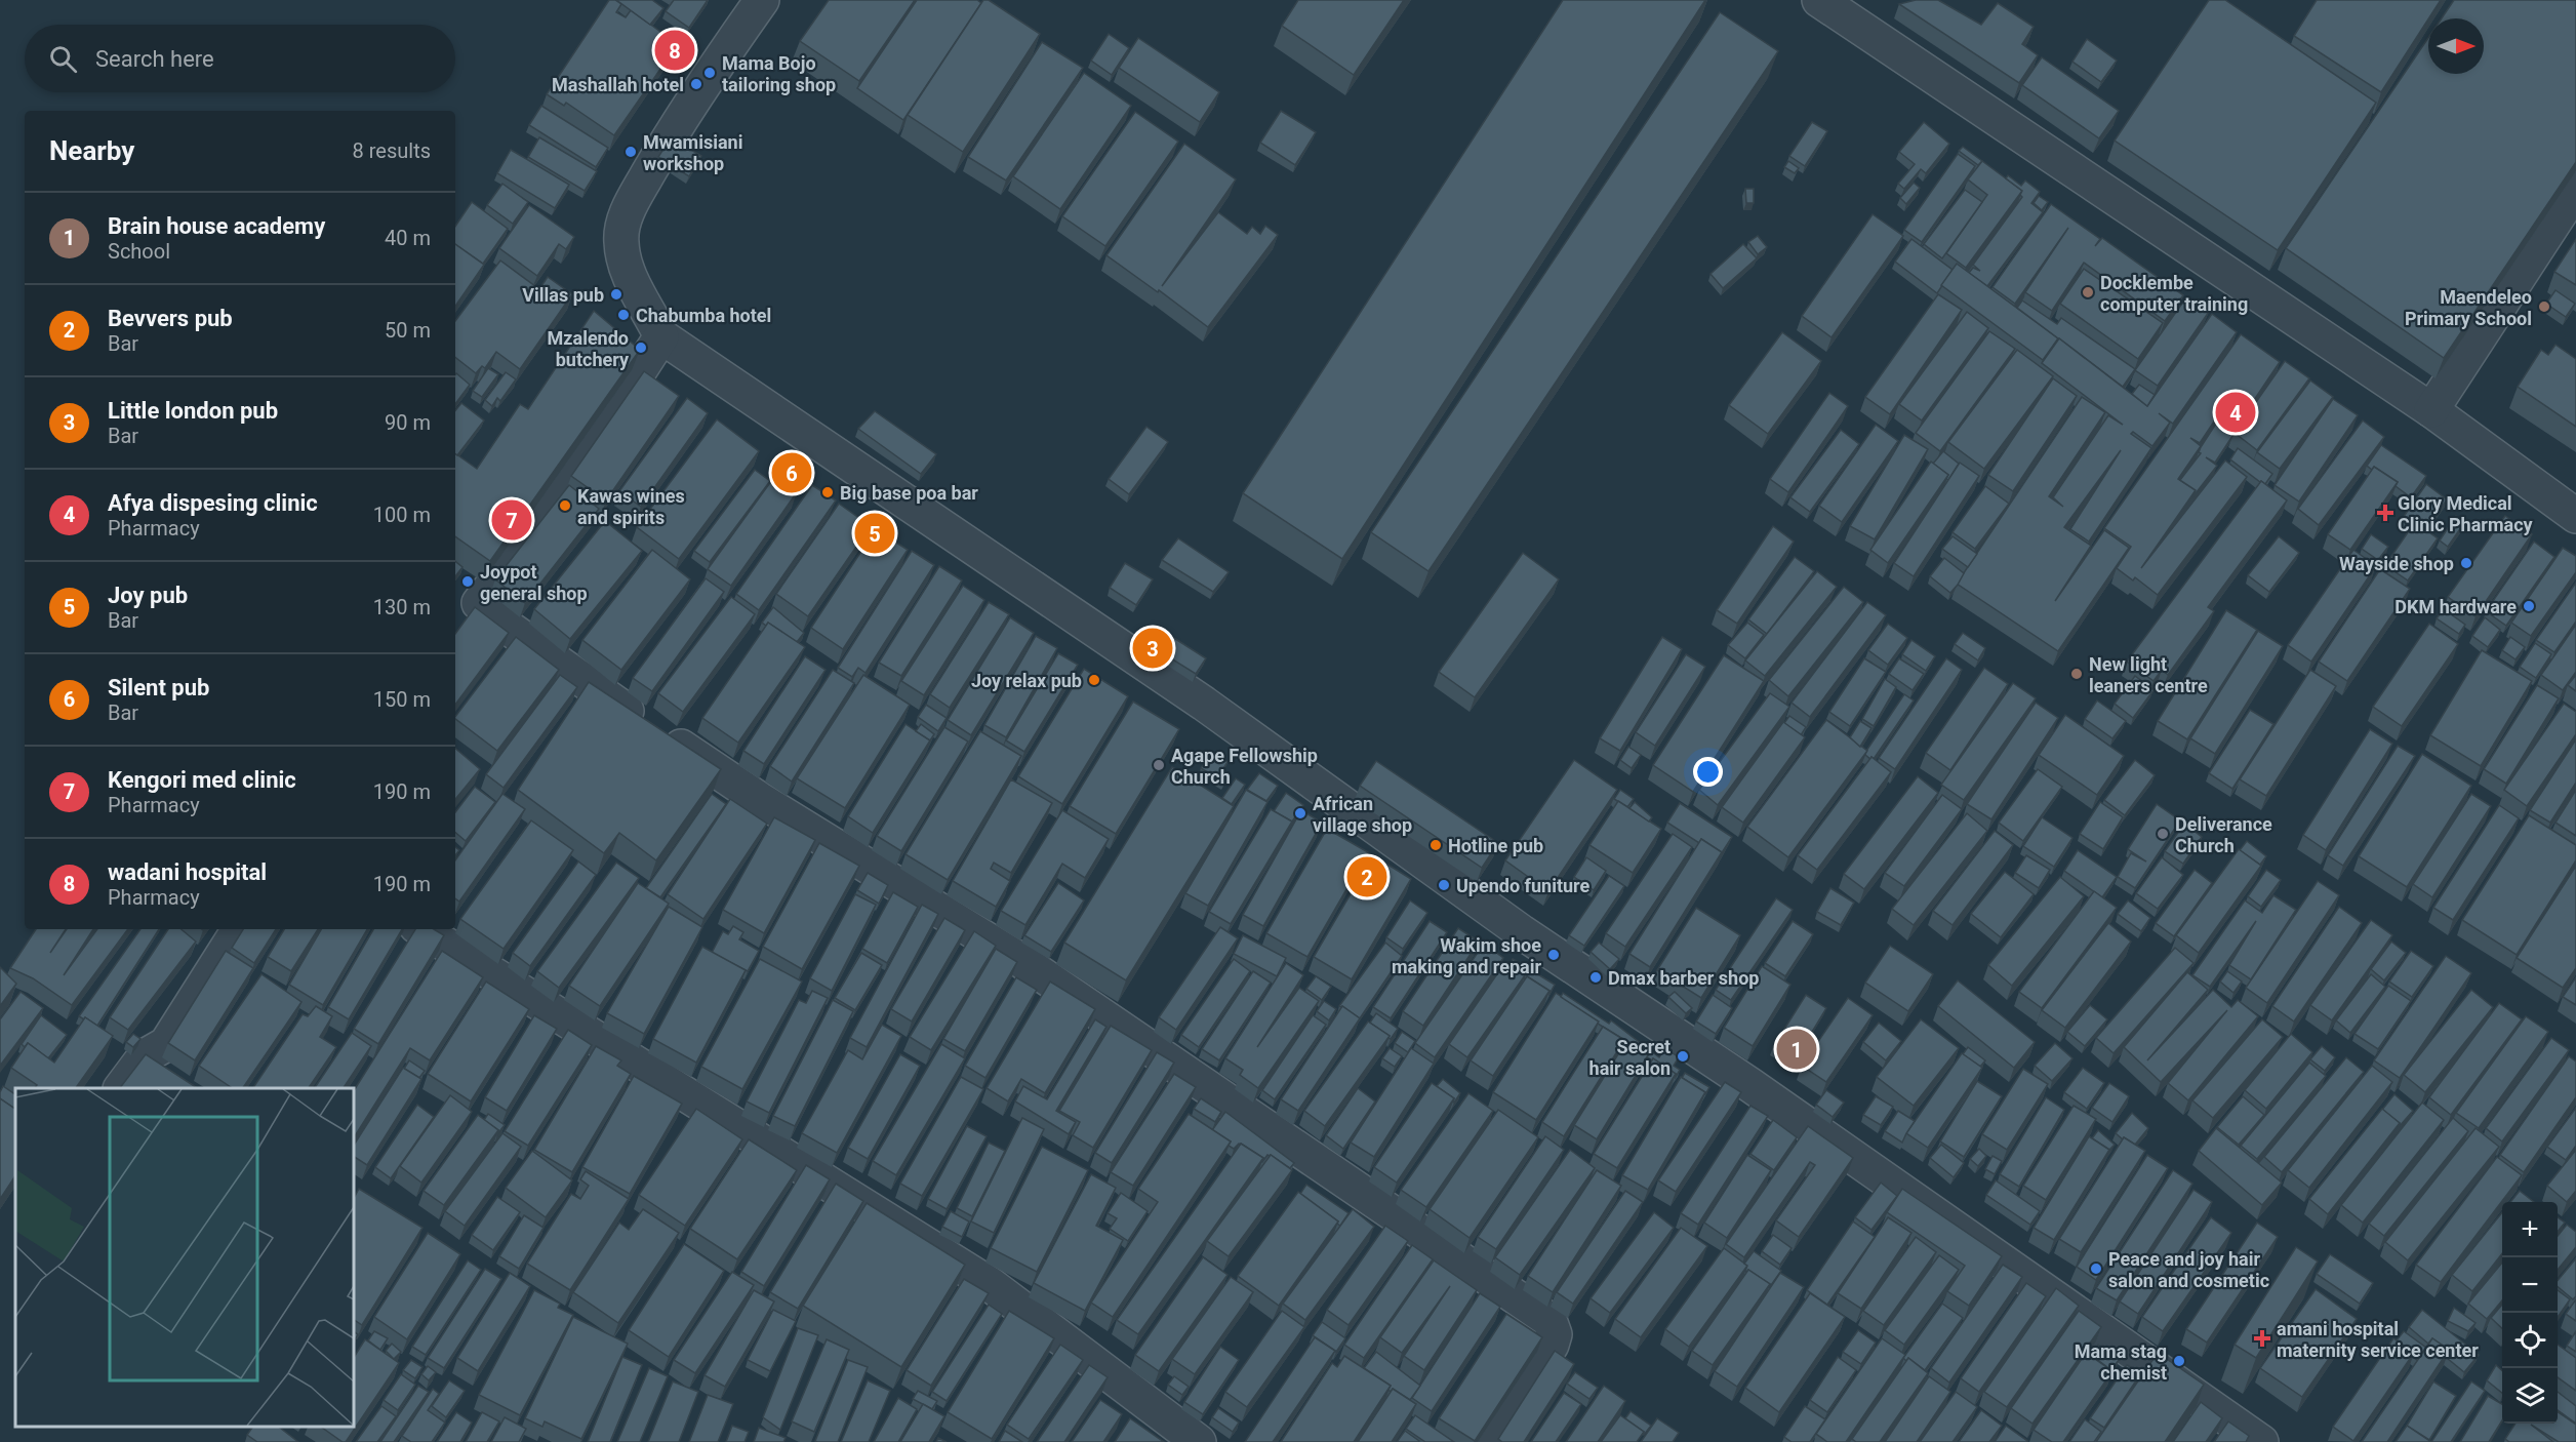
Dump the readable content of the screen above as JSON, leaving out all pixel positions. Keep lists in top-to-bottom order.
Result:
{
  "places": {
    "other": [
      "Mama Bojo tailoring shop",
      "Mashallah hotel",
      "Mwamisiani workshop",
      "Docklembe computer training",
      "Villas pub",
      "Maendeleo Primary School",
      "Chabumba hotel",
      "Mzalendo butchery",
      "Big base poa bar",
      "Kawas wines and spirits",
      "Wayside shop",
      "Joypot general shop",
      "DKM hardware",
      "New light leaners centre",
      "Joy relax pub",
      "Agape Fellowship Church",
      "African village shop",
      "Deliverance Church",
      "Hotline pub",
      "Upendo funiture",
      "Wakim shoe making and repair",
      "Dmax barber shop",
      "Secret hair salon",
      "Peace and joy hair salon and cosmetic",
      "Mama stag chemist"
    ],
    "health": ["Glory Medical Clinic Pharmacy", "amani hospital maternity service center"]
  },
  "north": "right",
  "page": {
    "search": "Search here",
    "pins": [
      "8",
      "4",
      "6",
      "7",
      "5",
      "3",
      "2",
      "1"
    ],
    "heading": ["Nearby", "8 results"],
    "list": [
      {
        "mark": "1",
        "name": "Brain house academy",
        "note": "School",
        "value": "40 m"
      },
      {
        "mark": "2",
        "name": "Bevvers pub",
        "note": "Bar",
        "value": "50 m"
      },
      {
        "mark": "3",
        "name": "Little london pub",
        "note": "Bar",
        "value": "90 m"
      },
      {
        "mark": "4",
        "name": "Afya dispesing clinic",
        "note": "Pharmacy",
        "value": "100 m"
      },
      {
        "mark": "5",
        "name": "Joy pub",
        "note": "Bar",
        "value": "130 m"
      },
      {
        "mark": "6",
        "name": "Silent pub",
        "note": "Bar",
        "value": "150 m"
      },
      {
        "mark": "7",
        "name": "Kengori med clinic",
        "note": "Pharmacy",
        "value": "190 m"
      },
      {
        "mark": "8",
        "name": "wadani hospital",
        "note": "Pharmacy",
        "value": "190 m"
      }
    ],
    "map_buttons": ["+", "−"]
  }
}
